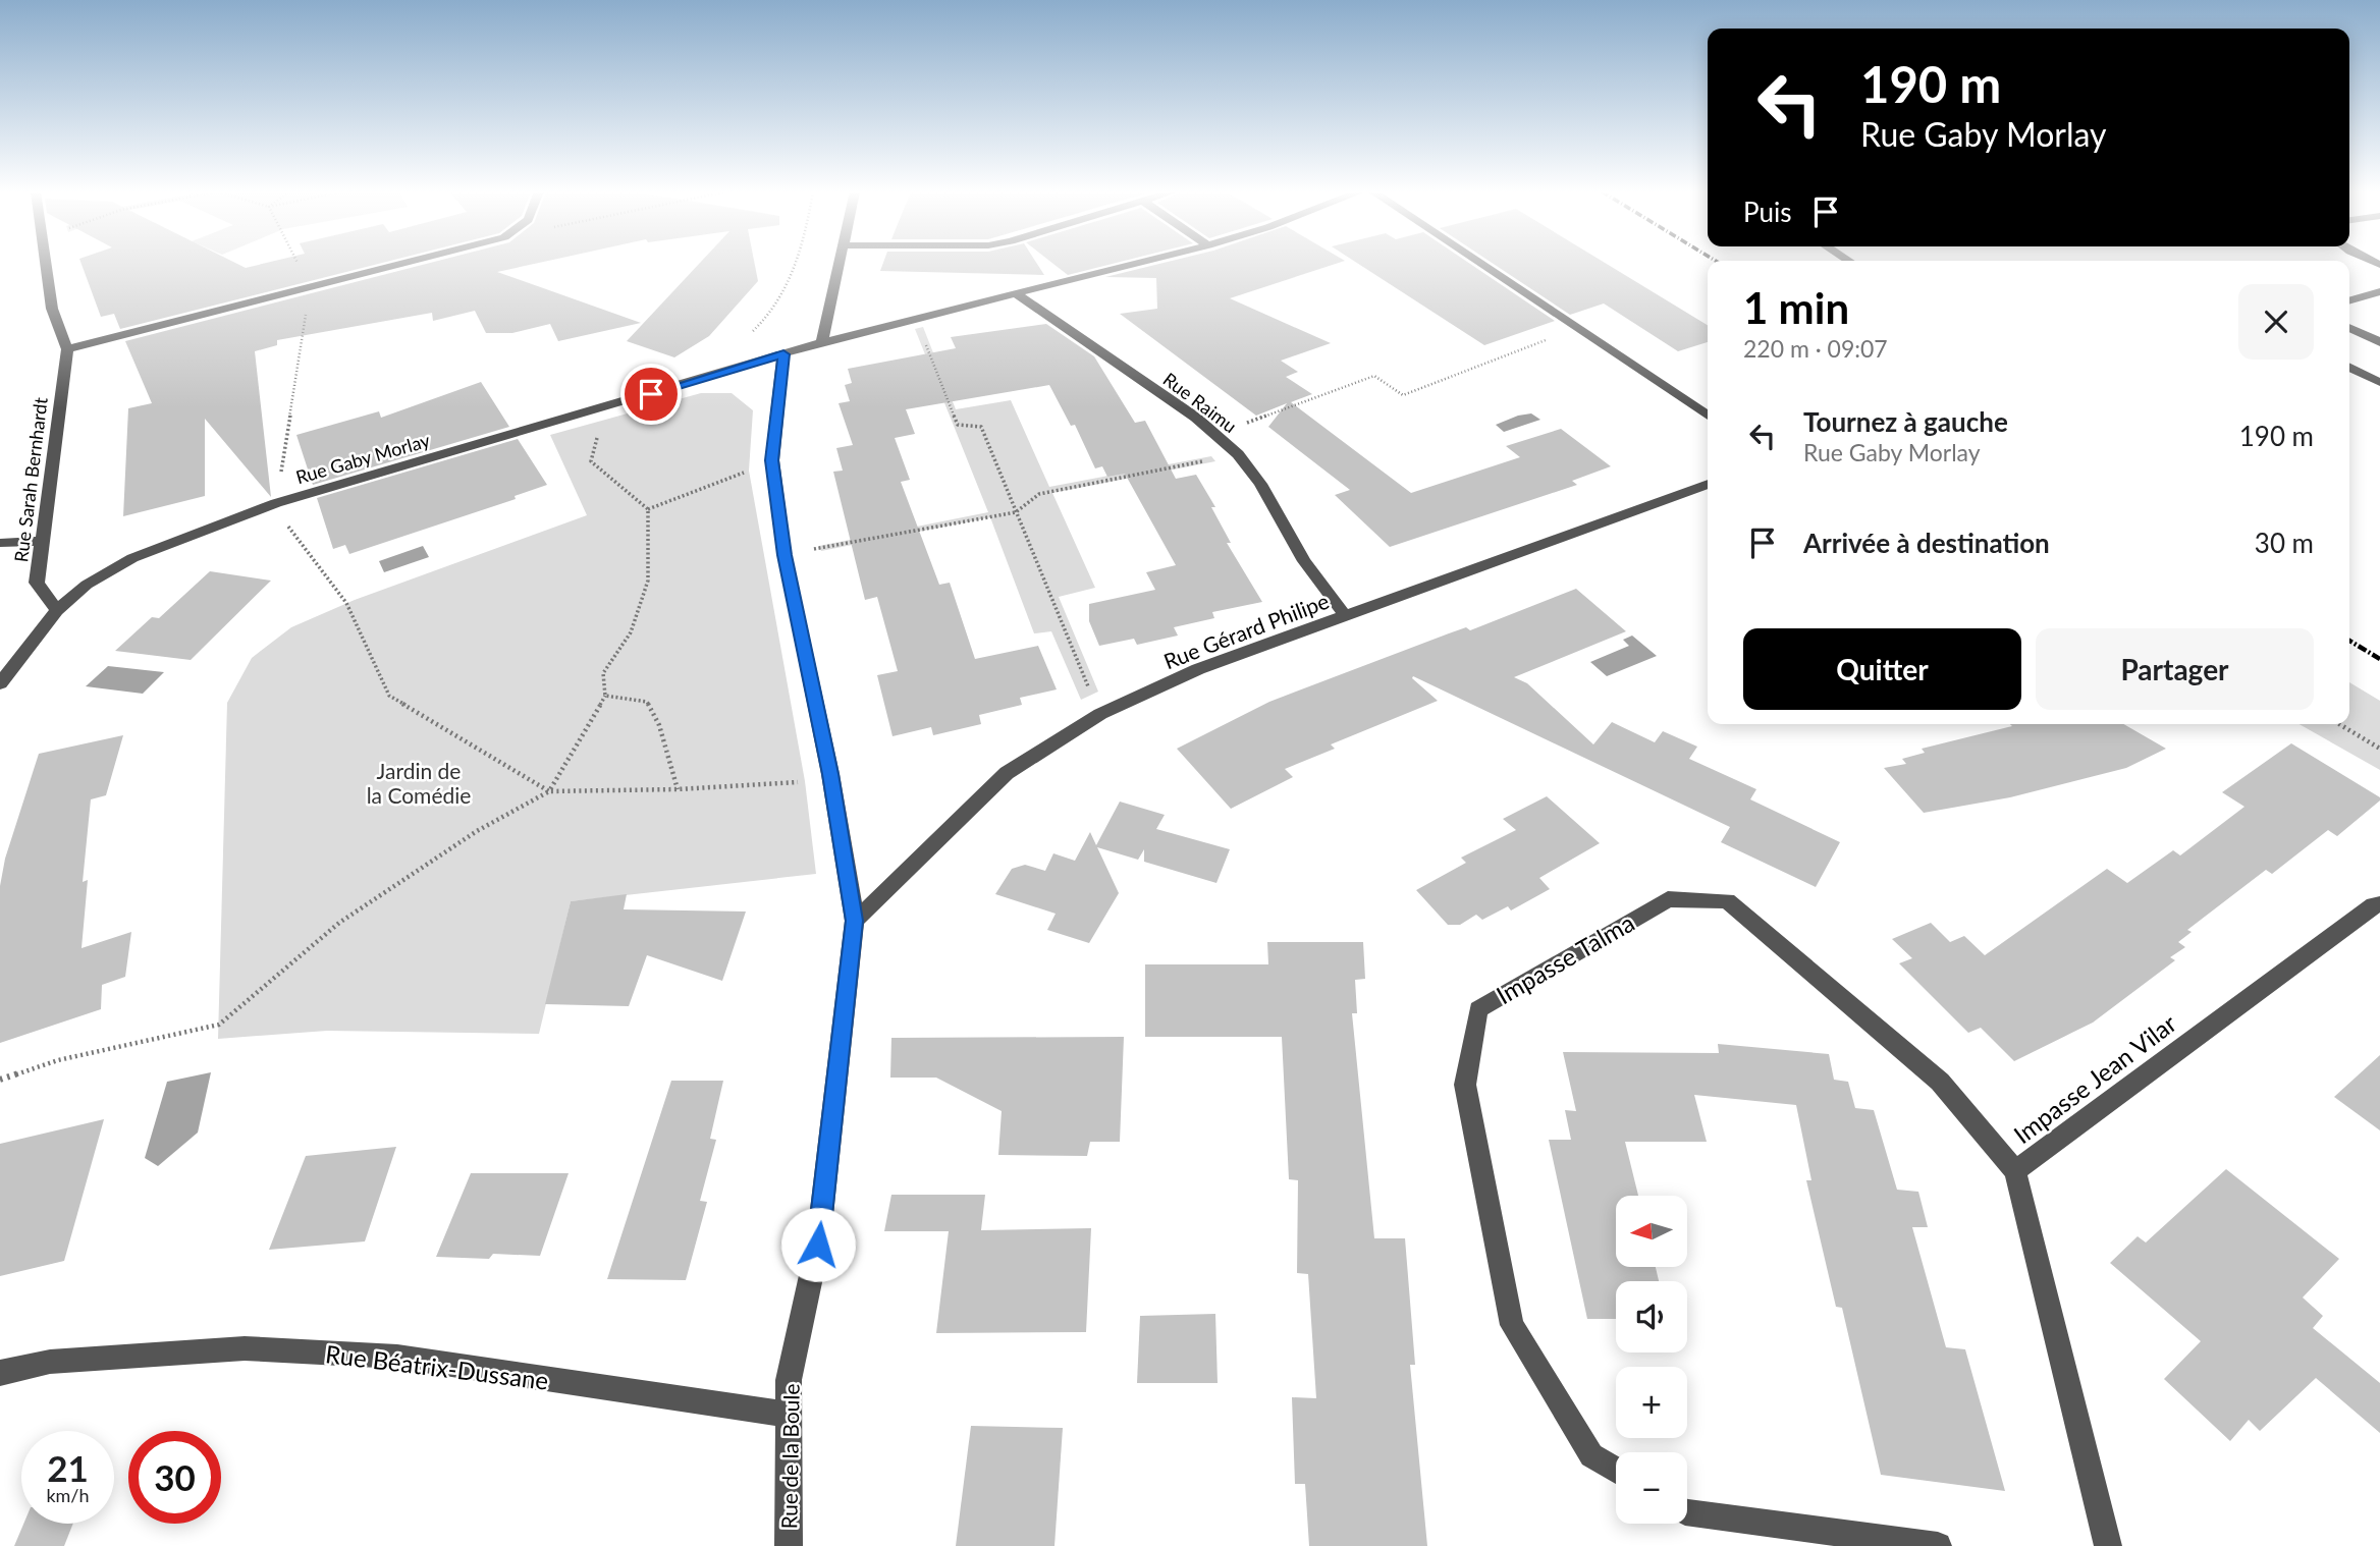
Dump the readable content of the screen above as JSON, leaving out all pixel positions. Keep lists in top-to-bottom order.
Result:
{
  "streets": {
    "street": [
      "Rue Raimu",
      "Rue Gaby Morlay",
      "Rue Sarah Bernhardt",
      "Rue Gérard Philipe",
      "Impasse Talma",
      "Impasse Jean Vilar",
      "Rue Béatrix-Dussane",
      "Rue de la Boule"
    ]
  },
  "crossings": [
    ["Rue Raimu", "Rue Gérard Philipe"],
    ["Rue Gaby Morlay", "Rue Sarah Bernhardt"],
    ["Rue Gaby Morlay", "Rue de la Boule"],
    ["Rue Gérard Philipe", "Rue de la Boule"],
    ["Impasse Talma", "Impasse Jean Vilar"],
    ["Rue Béatrix-Dussane", "Rue de la Boule"]
  ],
  "parks": ["Jardin de la Comédie"],
  "north": "left",
  "page": {
    "turn": ["190 m", "Rue Gaby Morlay"],
    "then": "Puis",
    "heading": ["1 min", "220 m · 09:07"],
    "list": [
      {
        "name": "Tournez à gauche",
        "note": "Rue Gaby Morlay",
        "value": "190 m"
      },
      {
        "name": "Arrivée à destination",
        "value": "30 m"
      }
    ],
    "buttons": ["Quitter", "Partager"],
    "map_buttons": ["+", "−"],
    "speed": "21 km/h",
    "limit": "30"
  }
}
